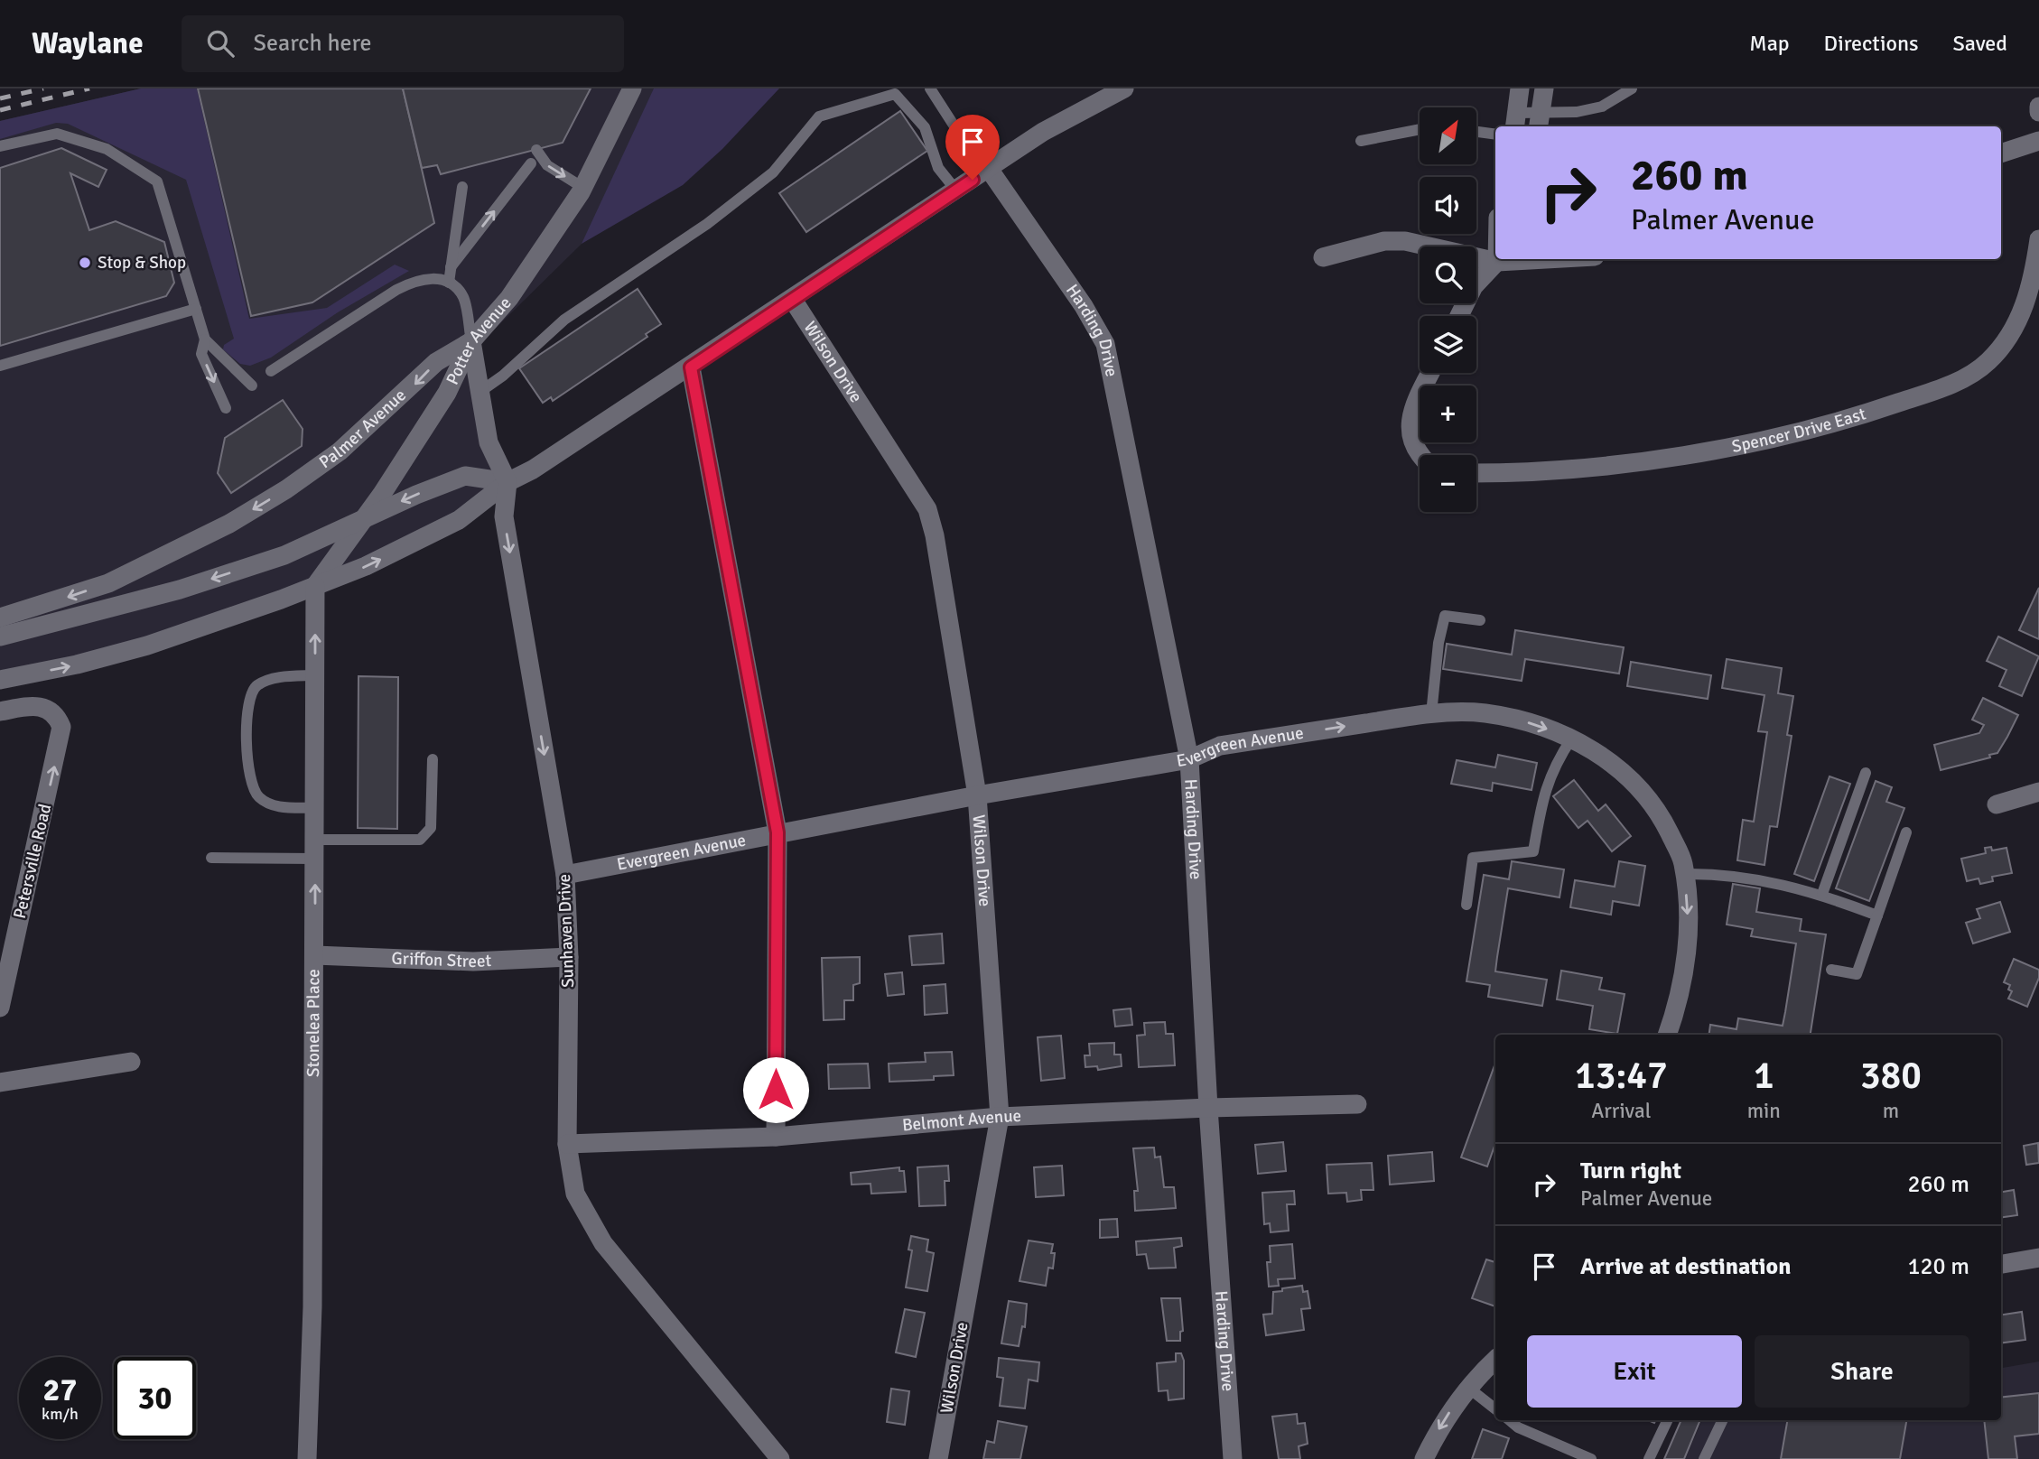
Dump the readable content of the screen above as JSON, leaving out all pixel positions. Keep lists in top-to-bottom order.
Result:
{
  "streets": {
    "street": [
      "Harding Drive",
      "Potter Avenue",
      "Wilson Drive",
      "Palmer Avenue",
      "Spencer Drive East",
      "Evergreen Avenue",
      "Petersville Road",
      "Sunhaven Drive",
      "Griffon Street",
      "Stonelea Place",
      "Belmont Avenue"
    ]
  },
  "crossings": [
    ["Harding Drive", "Evergreen Avenue"],
    ["Harding Drive", "Belmont Avenue"],
    ["Potter Avenue", "Palmer Avenue"],
    ["Potter Avenue", "Stonelea Place"],
    ["Wilson Drive", "Evergreen Avenue"],
    ["Wilson Drive", "Belmont Avenue"],
    ["Evergreen Avenue", "Sunhaven Drive"],
    ["Sunhaven Drive", "Griffon Street"],
    ["Sunhaven Drive", "Belmont Avenue"],
    ["Griffon Street", "Stonelea Place"]
  ],
  "one_way": ["Sunhaven Drive"],
  "places": ["Stop & Shop"],
  "north": "top right",
  "page": {
    "header": "Waylane",
    "search": "Search here",
    "nav": ["Map", "Directions", "Saved"],
    "map_buttons": ["+", "−"],
    "turn": ["260 m", "Palmer Avenue"],
    "eta": [
      "13:47",
      "Arrival",
      "1",
      "min",
      "380",
      "m"
    ],
    "list": [
      {
        "name": "Turn right",
        "note": "Palmer Avenue",
        "value": "260 m"
      },
      {
        "name": "Arrive at destination",
        "value": "120 m"
      }
    ],
    "buttons": ["Exit", "Share"],
    "speed": "27 km/h",
    "limit": "30"
  }
}
